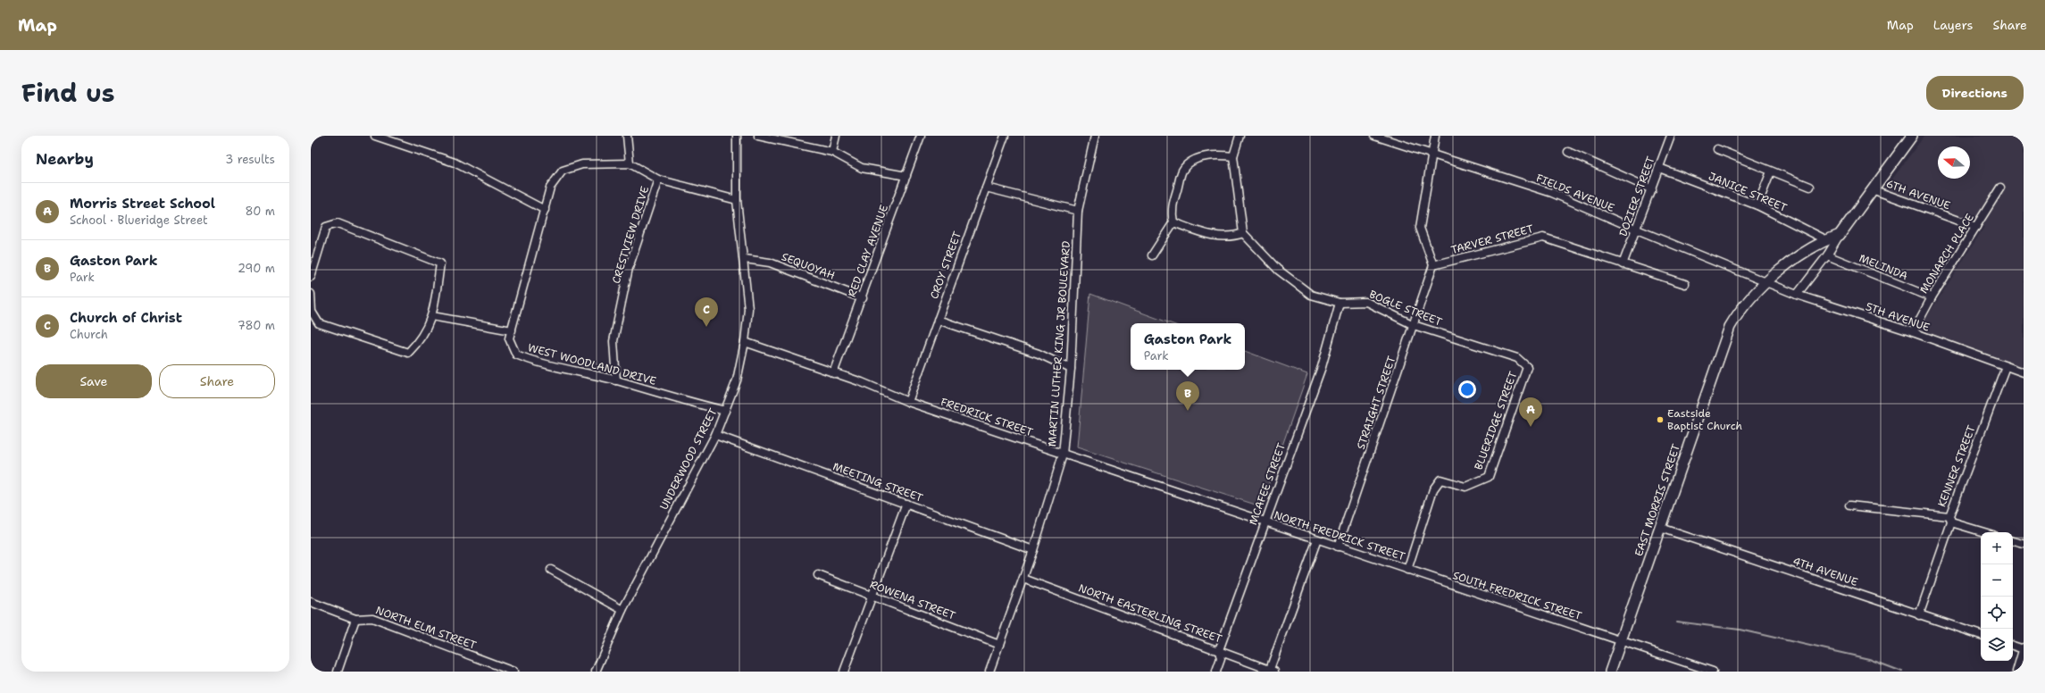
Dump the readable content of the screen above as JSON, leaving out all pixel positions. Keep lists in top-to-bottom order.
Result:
{
  "streets": {
    "main road": ["EAST MORRIS STREET"],
    "street": [
      "JANICE STREET",
      "FIELDS AVENUE",
      "6TH AVENUE",
      "DOZIER STREET",
      "CRESTVIEW DRIVE",
      "TARVER STREET",
      "RED CLAY AVENUE",
      "MONARCH PLACE",
      "CROY STREET",
      "SEQUOYAH",
      "MELINDA",
      "BOGLE STREET",
      "5TH AVENUE",
      "MARTIN LUTHER KING JR BOULEVARD",
      "WEST WOODLAND DRIVE",
      "STRAIGHT STREET",
      "FREDRICK STREET",
      "BLUERIDGE STREET",
      "UNDERWOOD STREET",
      "KENNER STREET",
      "MEETING STREET",
      "MCAFEE STREET",
      "NORTH FREDRICK STREET",
      "4TH AVENUE",
      "SOUTH FREDRICK STREET",
      "ROWENA STREET",
      "NORTH EASTERLING STREET",
      "NORTH ELM STREET"
    ]
  },
  "crossings": [
    ["JANICE STREET", "DOZIER STREET"],
    ["JANICE STREET", "EAST MORRIS STREET"],
    ["FIELDS AVENUE", "DOZIER STREET"],
    ["FIELDS AVENUE", "5TH AVENUE"],
    ["FIELDS AVENUE", "EAST MORRIS STREET"],
    ["6TH AVENUE", "MONARCH PLACE"],
    ["DOZIER STREET", "TARVER STREET"],
    ["CRESTVIEW DRIVE", "WEST WOODLAND DRIVE"],
    ["TARVER STREET", "STRAIGHT STREET"],
    ["RED CLAY AVENUE", "SEQUOYAH"],
    ["RED CLAY AVENUE", "FREDRICK STREET"],
    ["MONARCH PLACE", "MELINDA"],
    ["MONARCH PLACE", "5TH AVENUE"],
    ["CROY STREET", "FREDRICK STREET"],
    ["SEQUOYAH", "UNDERWOOD STREET"],
    ["BOGLE STREET", "STRAIGHT STREET"],
    ["BOGLE STREET", "BLUERIDGE STREET"],
    ["BOGLE STREET", "MCAFEE STREET"],
    ["5TH AVENUE", "KENNER STREET"],
    ["5TH AVENUE", "EAST MORRIS STREET"],
    ["MARTIN LUTHER KING JR BOULEVARD", "FREDRICK STREET"],
    ["MARTIN LUTHER KING JR BOULEVARD", "MEETING STREET"],
    ["MARTIN LUTHER KING JR BOULEVARD", "ROWENA STREET"],
    ["MARTIN LUTHER KING JR BOULEVARD", "NORTH EASTERLING STREET"],
    ["WEST WOODLAND DRIVE", "UNDERWOOD STREET"],
    ["STRAIGHT STREET", "NORTH FREDRICK STREET"],
    ["FREDRICK STREET", "UNDERWOOD STREET"],
    ["FREDRICK STREET", "MCAFEE STREET"],
    ["FREDRICK STREET", "NORTH FREDRICK STREET"],
    ["BLUERIDGE STREET", "NORTH FREDRICK STREET"],
    ["BLUERIDGE STREET", "SOUTH FREDRICK STREET"],
    ["UNDERWOOD STREET", "MEETING STREET"],
    ["KENNER STREET", "4TH AVENUE"],
    ["MCAFEE STREET", "NORTH FREDRICK STREET"],
    ["MCAFEE STREET", "NORTH EASTERLING STREET"],
    ["EAST MORRIS STREET", "4TH AVENUE"],
    ["EAST MORRIS STREET", "SOUTH FREDRICK STREET"],
    ["NORTH FREDRICK STREET", "SOUTH FREDRICK STREET"]
  ],
  "places": ["Eastside Baptist Church"],
  "north": "left",
  "page": {
    "header": "Map",
    "nav": ["Map", "Layers", "Share"],
    "title": "Find us",
    "buttons": [
      "Directions",
      ["Save", "Share"]
    ],
    "heading": ["Nearby", "3 results"],
    "list": [
      {
        "mark": "A",
        "name": "Morris Street School",
        "note": "School · Blueridge Street",
        "value": "80 m"
      },
      {
        "mark": "B",
        "name": "Gaston Park",
        "note": "Park",
        "value": "290 m"
      },
      {
        "mark": "C",
        "name": "Church of Christ",
        "note": "Church",
        "value": "780 m"
      }
    ],
    "pins": ["C", "B", "A"],
    "popup": ["Gaston Park", "Park"],
    "map_buttons": ["+", "−"]
  }
}
